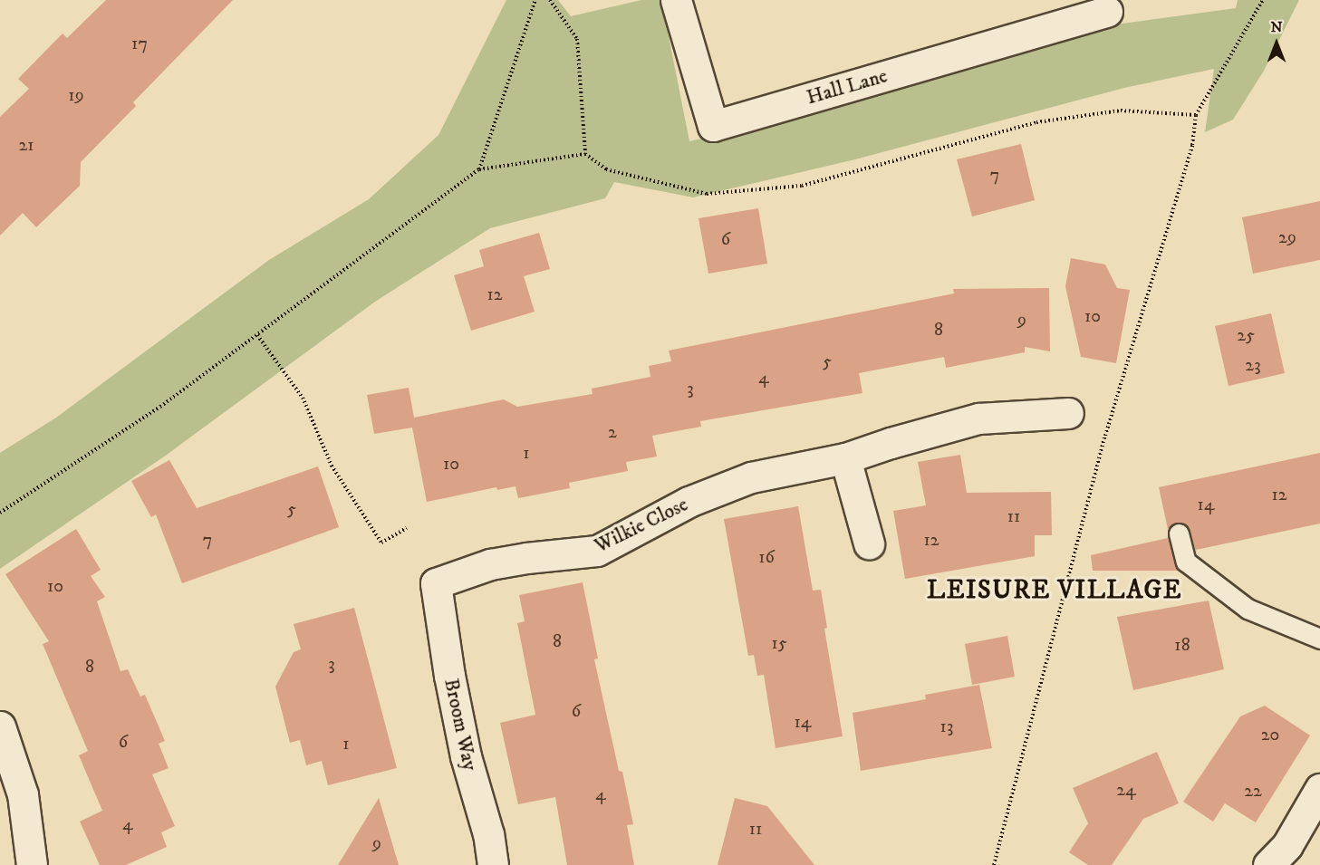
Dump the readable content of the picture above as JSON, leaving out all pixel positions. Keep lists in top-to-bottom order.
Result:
{
  "streets": {
    "street": ["Hall Lane", "Wilkie Close", "Broom Way"]
  },
  "crossings": [
    ["Wilkie Close", "Broom Way"]
  ],
  "districts": ["LEISURE VILLAGE"],
  "house_numbers": [
    "17",
    "19",
    "21",
    "7",
    "29",
    "6",
    "12",
    "10",
    "9",
    "8",
    "25",
    "5",
    "23",
    "4",
    "3",
    "2",
    "1",
    "10",
    "12",
    "14",
    "5",
    "11",
    "7",
    "12",
    "16",
    "10",
    "8",
    "15",
    "18",
    "3",
    "8",
    "6",
    "14",
    "13",
    "20",
    "6",
    "1",
    "24",
    "22",
    "4",
    "4",
    "11",
    "9"
  ],
  "north": "top"
}
